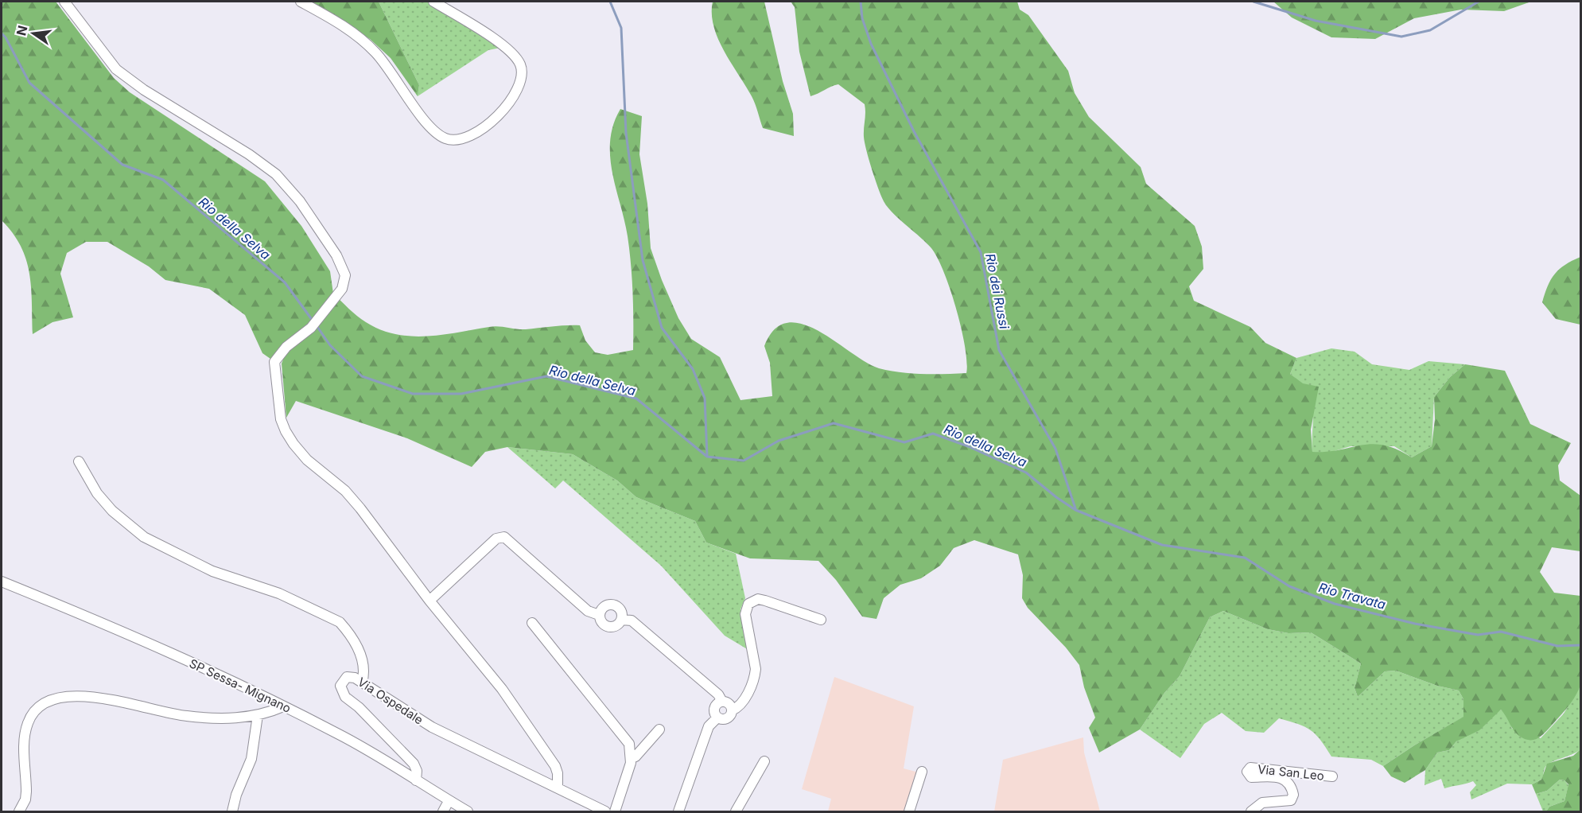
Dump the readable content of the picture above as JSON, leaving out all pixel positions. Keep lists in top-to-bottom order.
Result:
{
  "streets": {
    "street": ["SP Sessa- Mignano", "Via Ospedale", "Via San Leo"]
  },
  "crossings": [
    ["SP Sessa- Mignano", "Via Ospedale"]
  ],
  "water": ["Rio della Selva", "Rio dei Russi", "Rio Travata"],
  "north": "left"
}
